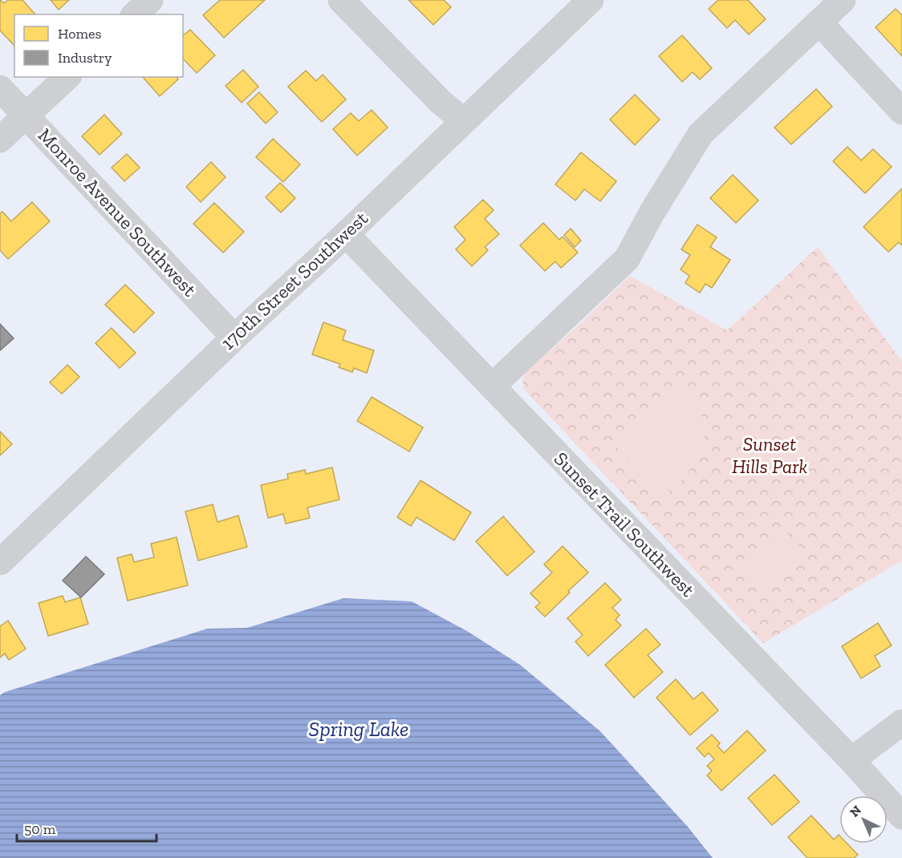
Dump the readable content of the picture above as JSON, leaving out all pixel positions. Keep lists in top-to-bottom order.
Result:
{
  "streets": {
    "street": ["Monroe Avenue Southwest", "170th Street Southwest", "Sunset Trail Southwest"]
  },
  "crossings": [
    ["Monroe Avenue Southwest", "170th Street Southwest"],
    ["170th Street Southwest", "Sunset Trail Southwest"]
  ],
  "water": ["Spring Lake"],
  "parks": ["Sunset Hills Park"],
  "legend": ["Homes", "Industry"],
  "scale_bar": "50 m",
  "north": "top left"
}
